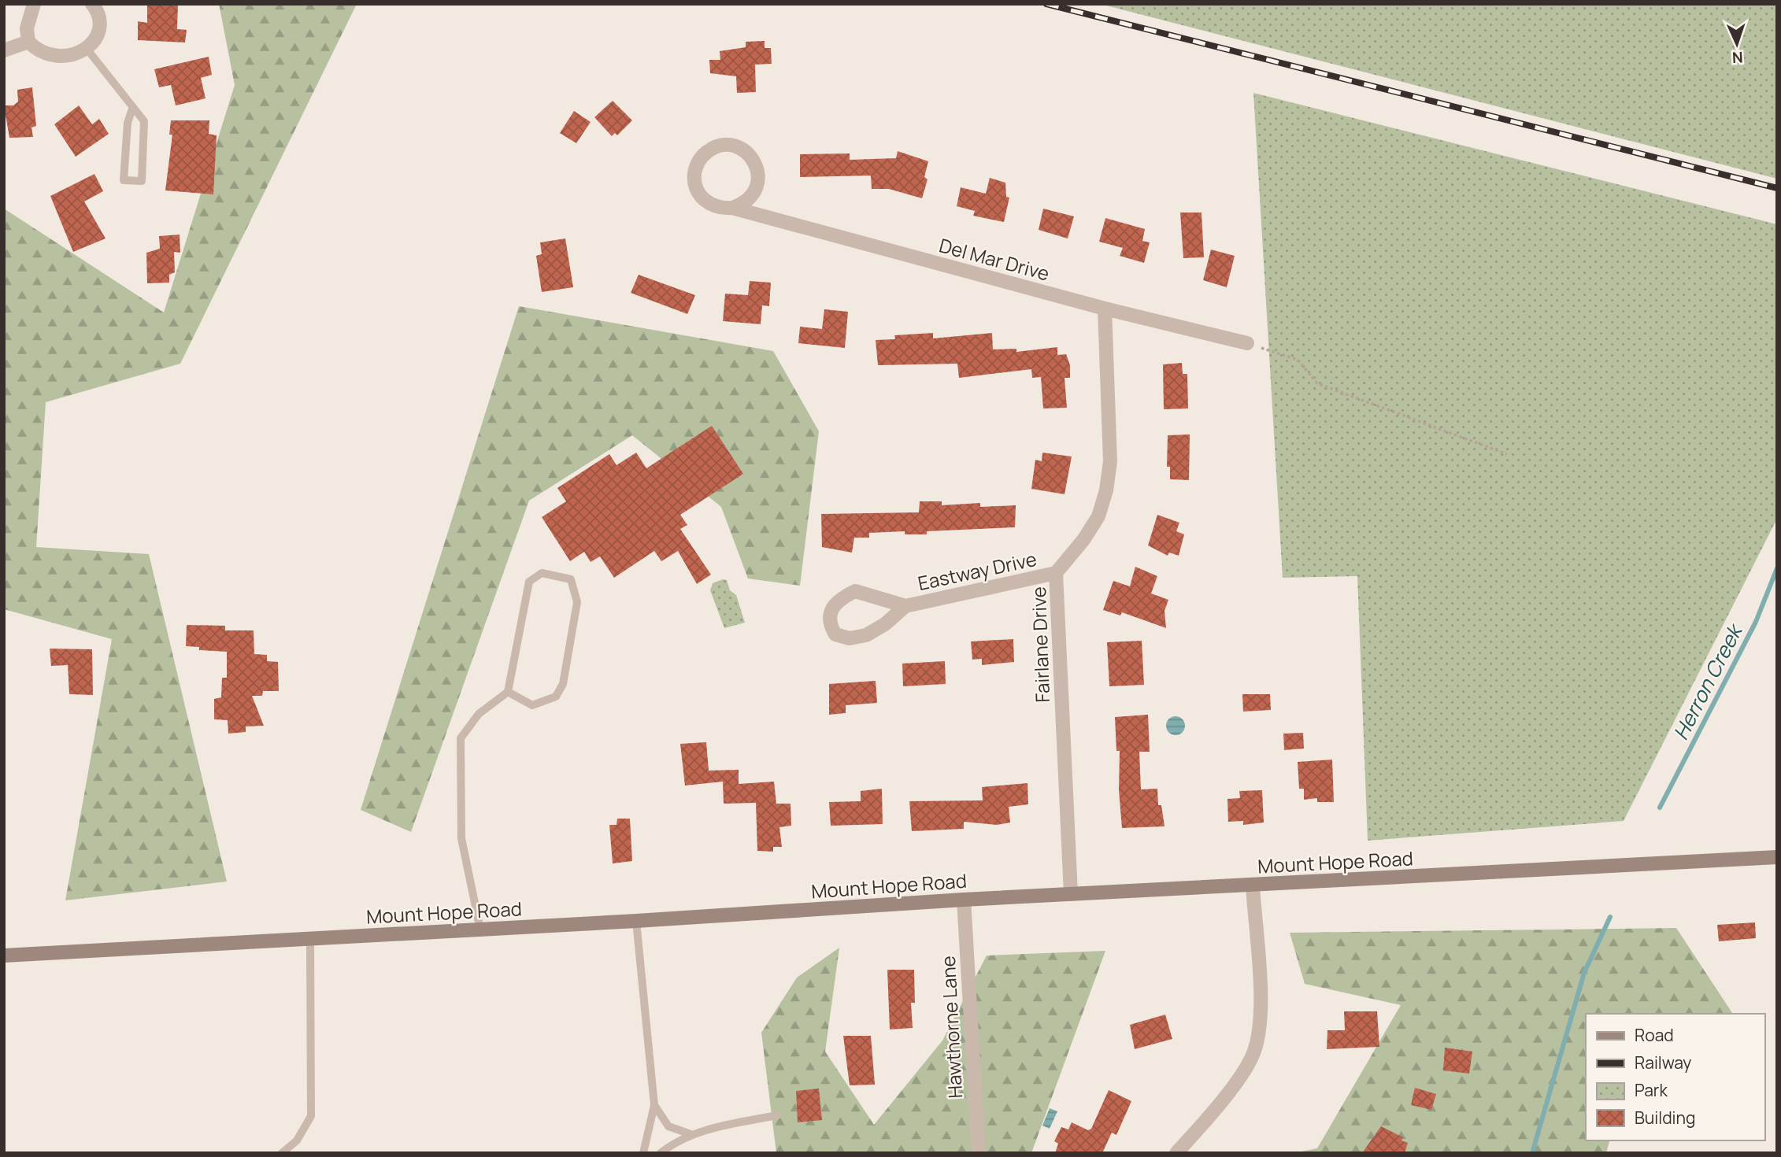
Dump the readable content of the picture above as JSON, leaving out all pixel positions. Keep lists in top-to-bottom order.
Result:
{
  "streets": {
    "street": [
      "Del Mar Drive",
      "Eastway Drive",
      "Fairlane Drive",
      "Mount Hope Road",
      "Hawthorne Lane"
    ]
  },
  "crossings": [
    ["Del Mar Drive", "Fairlane Drive"],
    ["Eastway Drive", "Fairlane Drive"],
    ["Fairlane Drive", "Mount Hope Road"],
    ["Mount Hope Road", "Hawthorne Lane"]
  ],
  "water": ["Herron Creek"],
  "legend": [
    "Road",
    "Railway",
    "Park",
    "Building"
  ],
  "north": "bottom"
}
